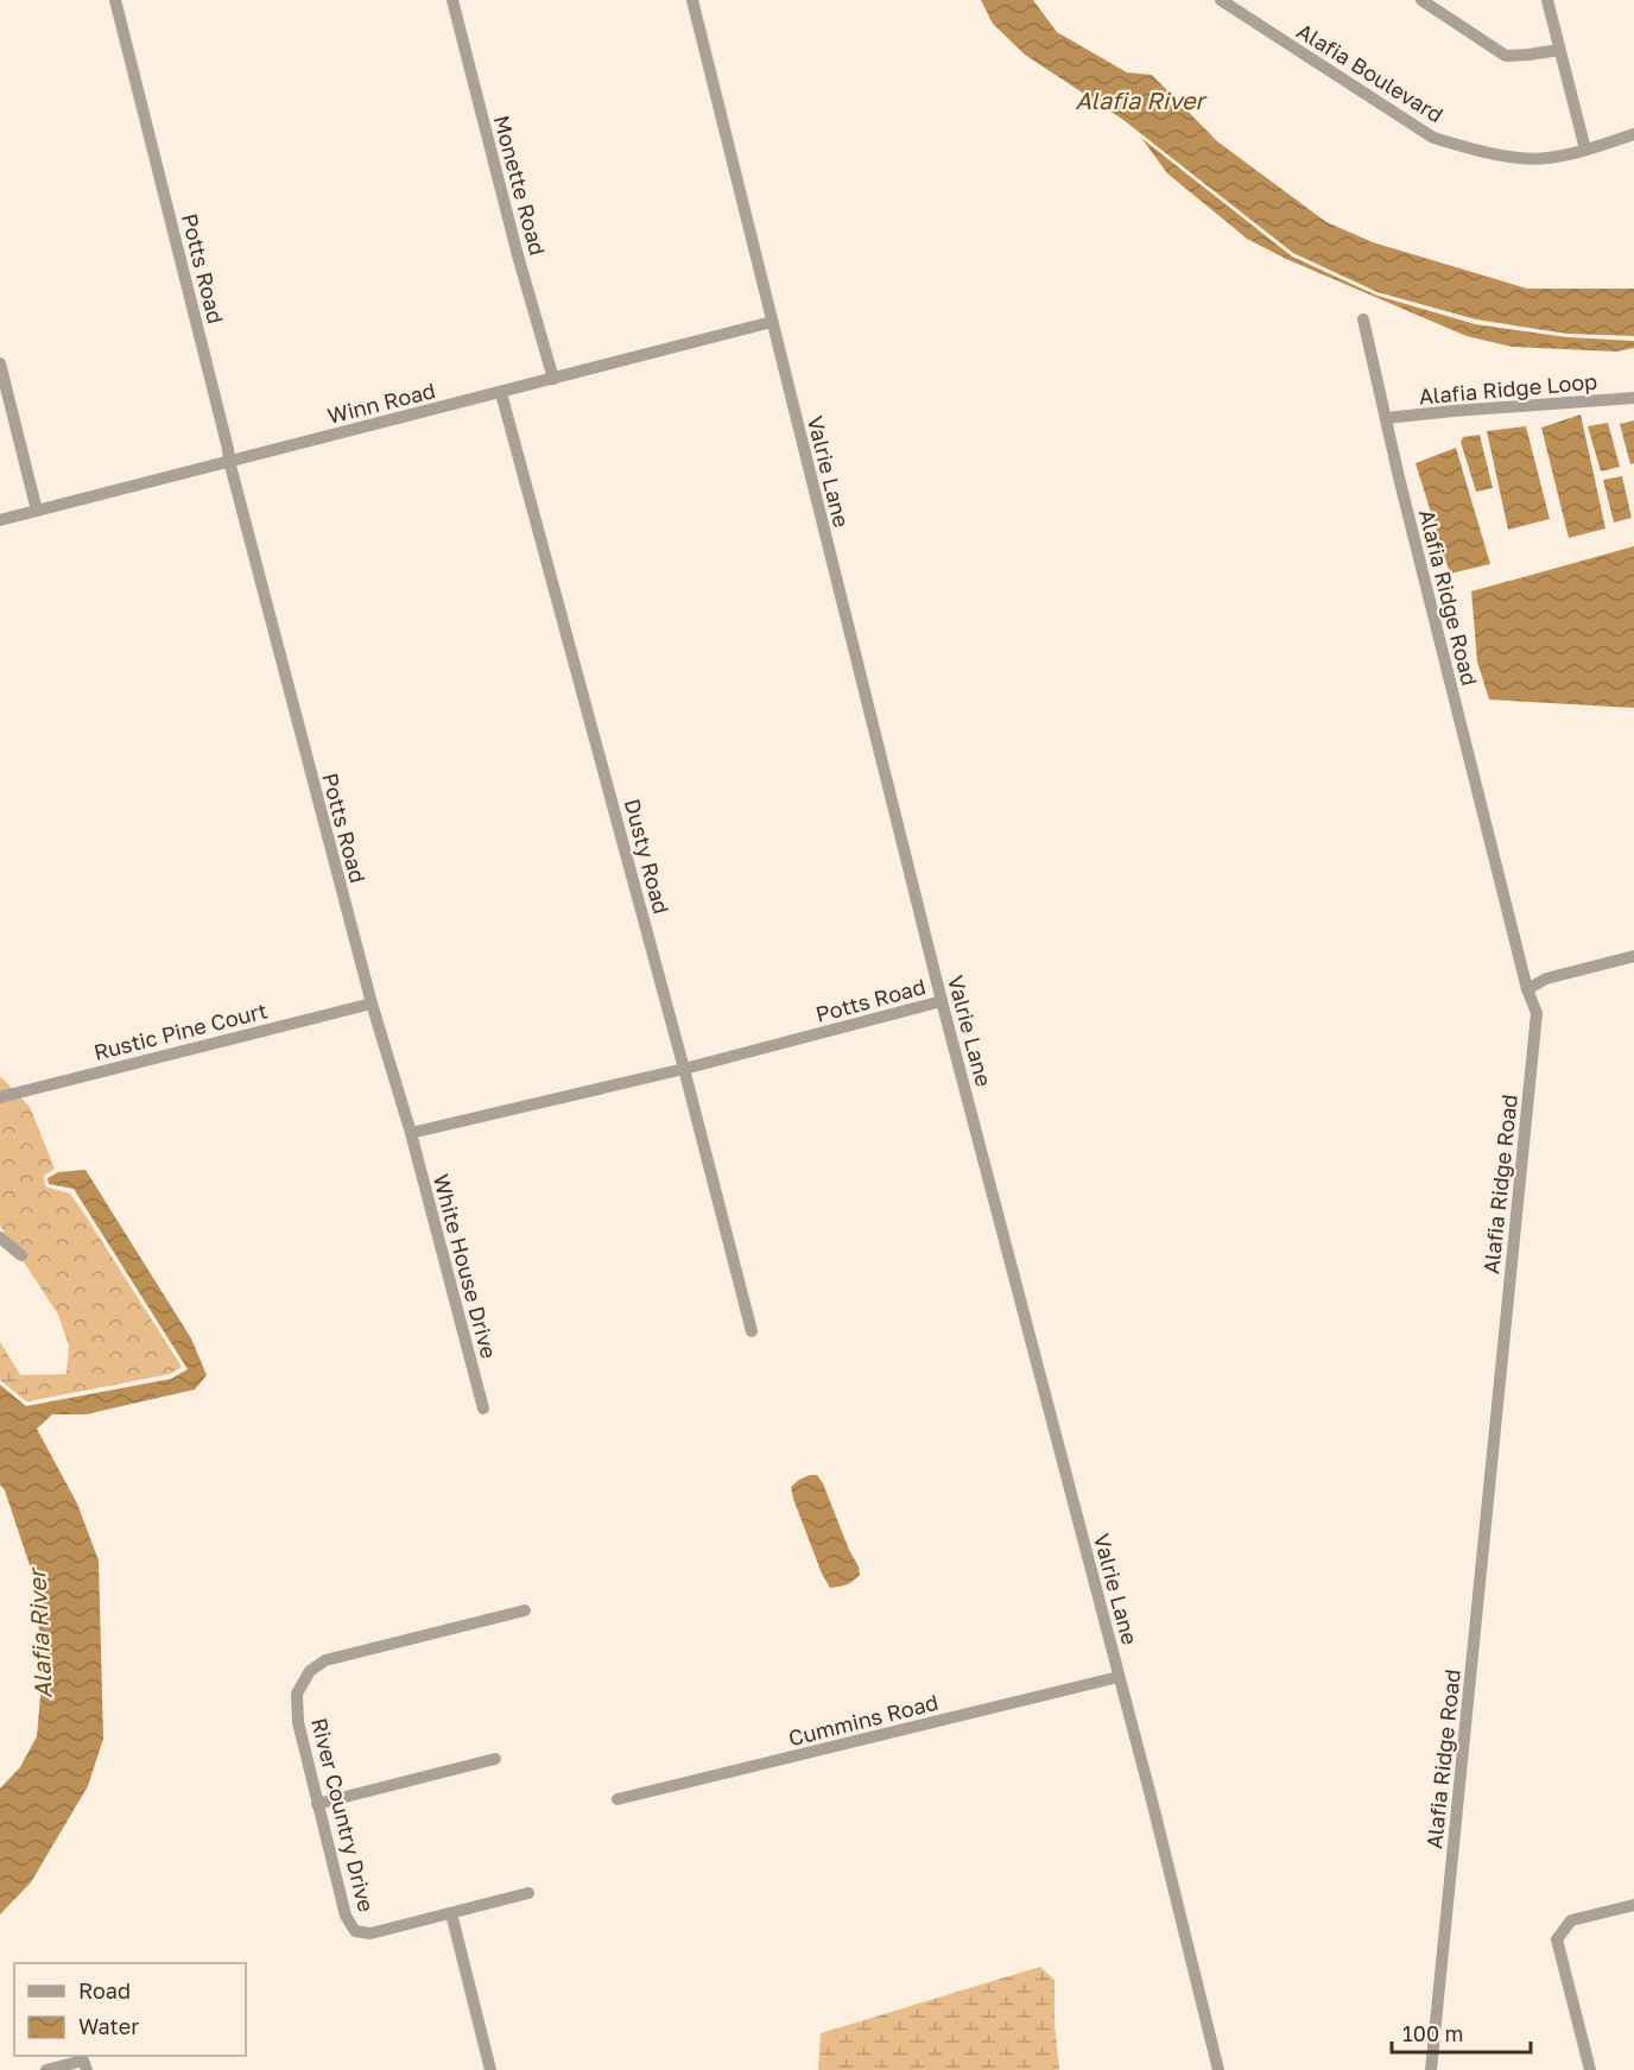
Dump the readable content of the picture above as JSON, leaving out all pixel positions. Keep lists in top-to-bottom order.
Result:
{
  "streets": {
    "street": [
      "Alafia Boulevard",
      "Monette Road",
      "Potts Road",
      "Alafia Ridge Loop",
      "Winn Road",
      "Valrie Lane",
      "Alafia Ridge Road",
      "Dusty Road",
      "Rustic Pine Court",
      "White House Drive",
      "Cummins Road",
      "River Country Drive"
    ]
  },
  "crossings": [
    ["Monette Road", "Winn Road"],
    ["Potts Road", "Winn Road"],
    ["Potts Road", "Valrie Lane"],
    ["Potts Road", "Dusty Road"],
    ["Potts Road", "Rustic Pine Court"],
    ["Potts Road", "White House Drive"],
    ["Alafia Ridge Loop", "Alafia Ridge Road"],
    ["Winn Road", "Valrie Lane"],
    ["Winn Road", "Dusty Road"],
    ["Valrie Lane", "Cummins Road"]
  ],
  "water": ["Alafia River"],
  "legend": ["Road", "Water"],
  "scale_bar": "100 m"
}
